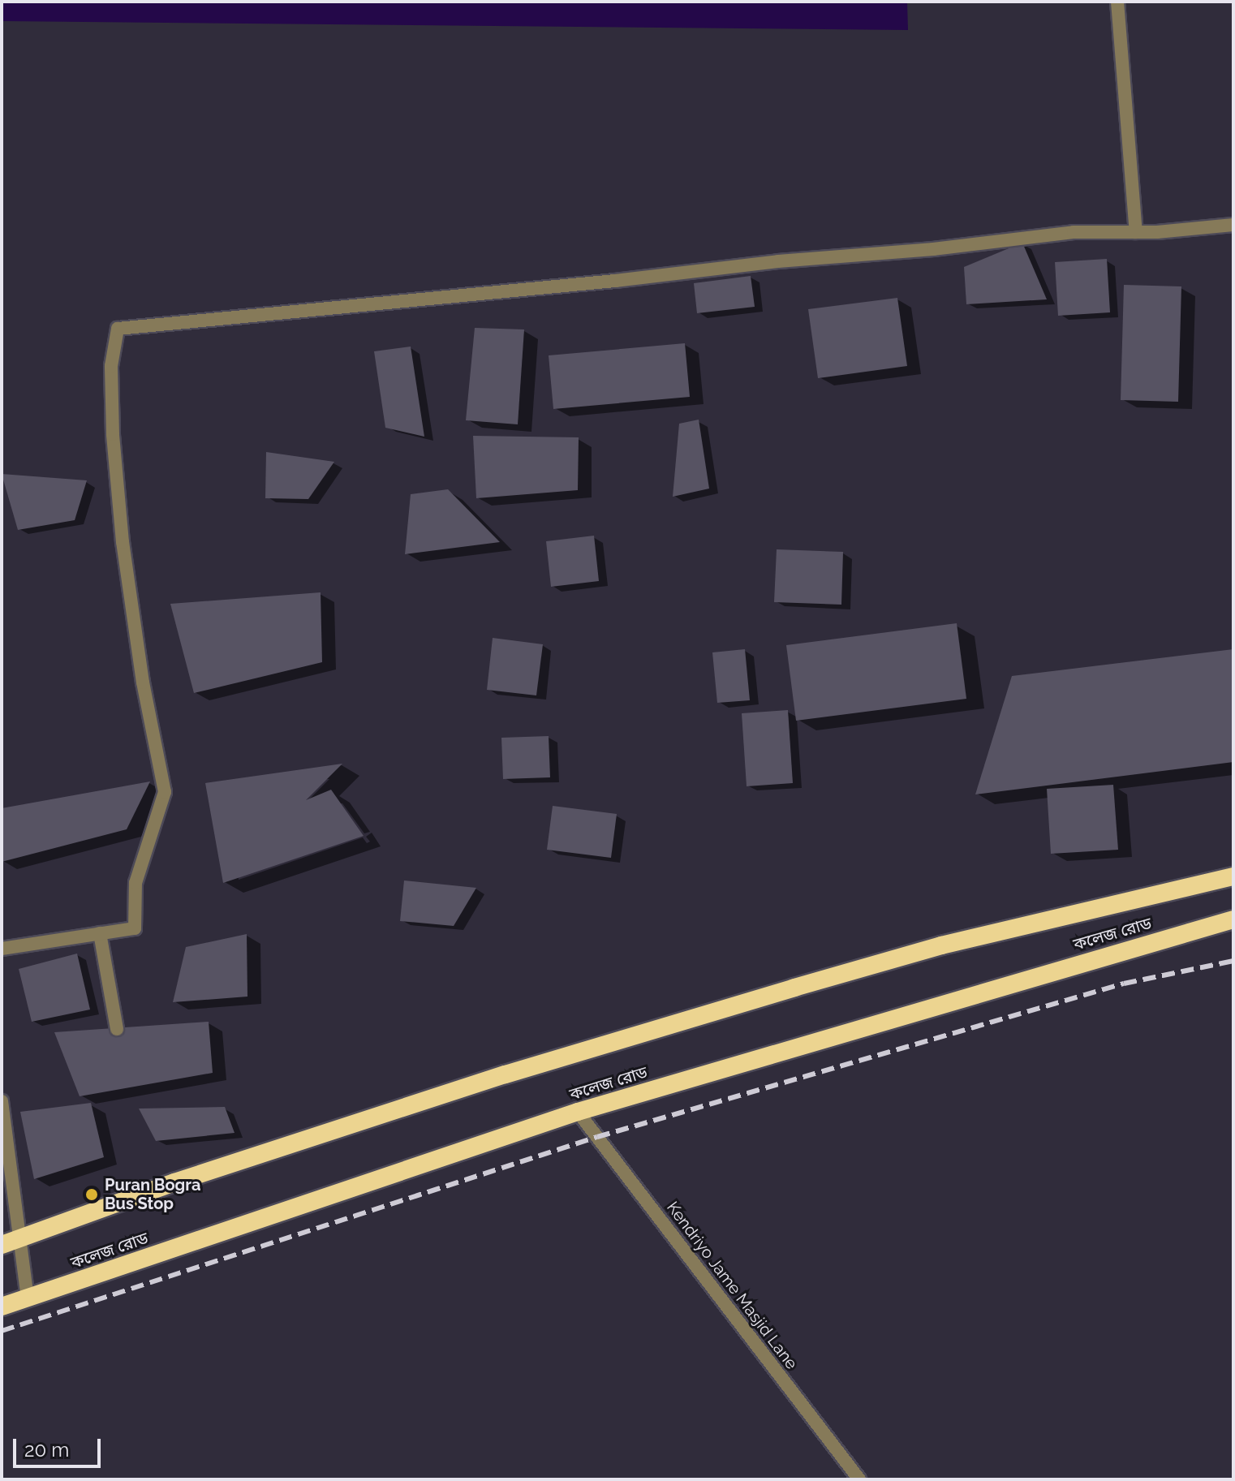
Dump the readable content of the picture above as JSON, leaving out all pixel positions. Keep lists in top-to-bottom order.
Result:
{
  "streets": {
    "highway": ["কলেজ রোড"],
    "street": ["Kendriyo Jame Masjid Lane"]
  },
  "crossings": [
    ["কলেজ রোড", "Kendriyo Jame Masjid Lane"]
  ],
  "places": ["Puran Bogra Bus Stop"],
  "scale_bar": "20 m"
}
